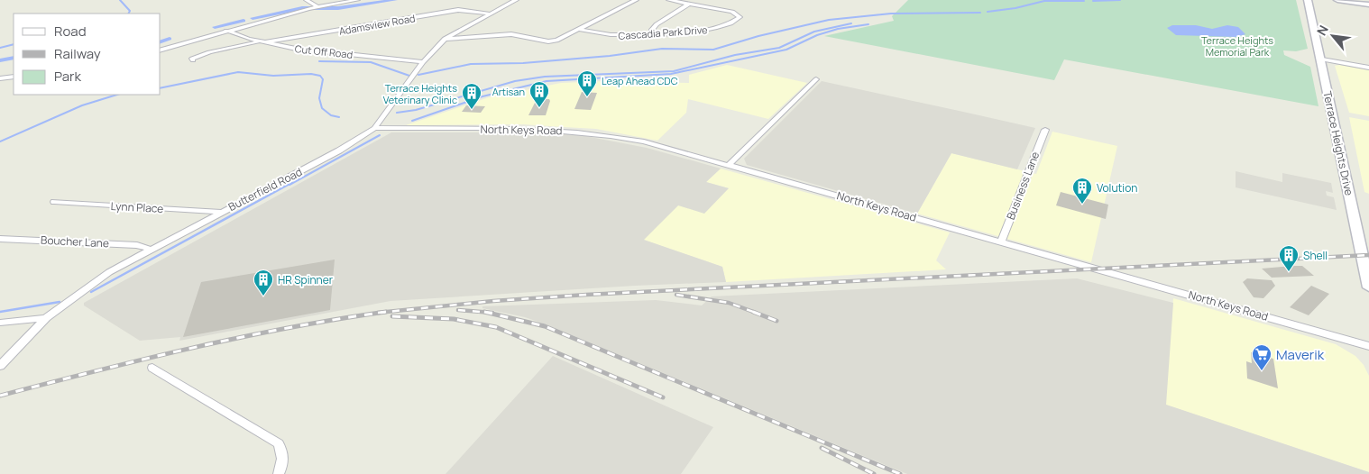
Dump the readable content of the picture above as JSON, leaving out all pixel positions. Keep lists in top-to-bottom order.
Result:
{
  "streets": {
    "main road": ["Terrace Heights Drive"],
    "street": [
      "Adamsview Road",
      "Cascadia Park Drive",
      "Cut Off Road",
      "North Keys Road",
      "Business Lane",
      "Butterfield Road",
      "Lynn Place",
      "Boucher Lane"
    ]
  },
  "crossings": [
    ["Adamsview Road", "Cut Off Road"],
    ["Adamsview Road", "Butterfield Road"],
    ["Cut Off Road", "Butterfield Road"],
    ["North Keys Road", "Business Lane"],
    ["North Keys Road", "Butterfield Road"],
    ["Butterfield Road", "Lynn Place"],
    ["Butterfield Road", "Boucher Lane"]
  ],
  "parks": ["Terrace Heights Memorial Park"],
  "places": {
    "building": [
      "Leap Ahead CDC",
      "Artisan",
      "Terrace Heights Veterinary Clinic",
      "Volution",
      "Shell",
      "HR Spinner"
    ],
    "supermarket": ["Maverik"]
  },
  "legend": ["Road", "Railway", "Park"],
  "north": "top left"
}
